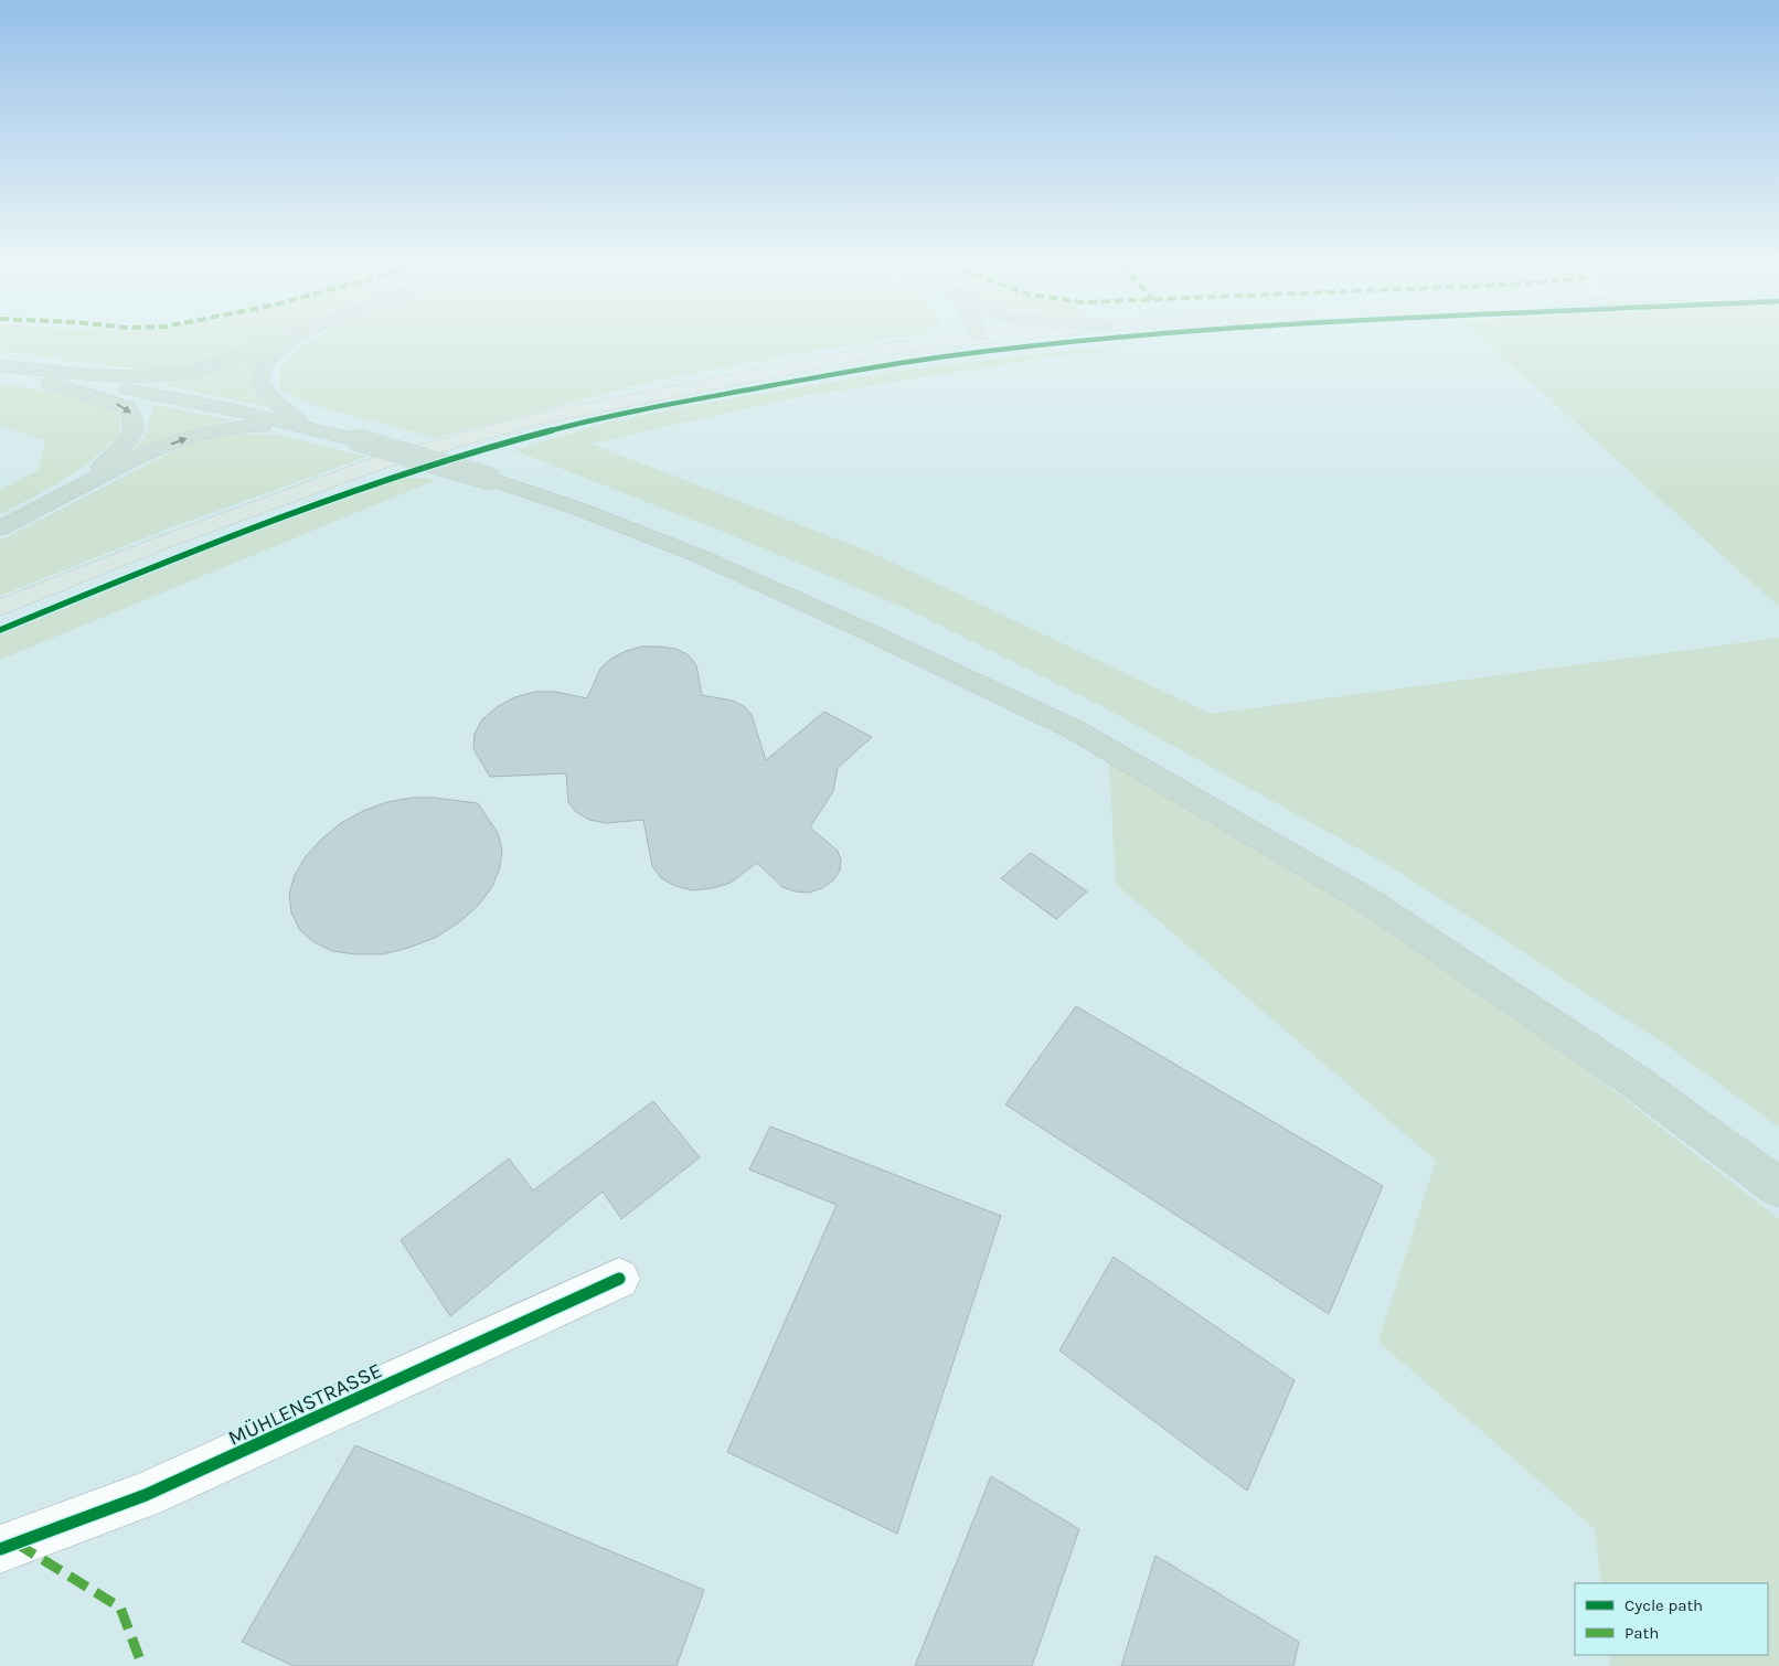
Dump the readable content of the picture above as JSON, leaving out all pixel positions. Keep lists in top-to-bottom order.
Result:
{
  "streets": {
    "street": ["MÜHLENSTRASSE"]
  },
  "legend": ["Cycle path", "Path"]
}
